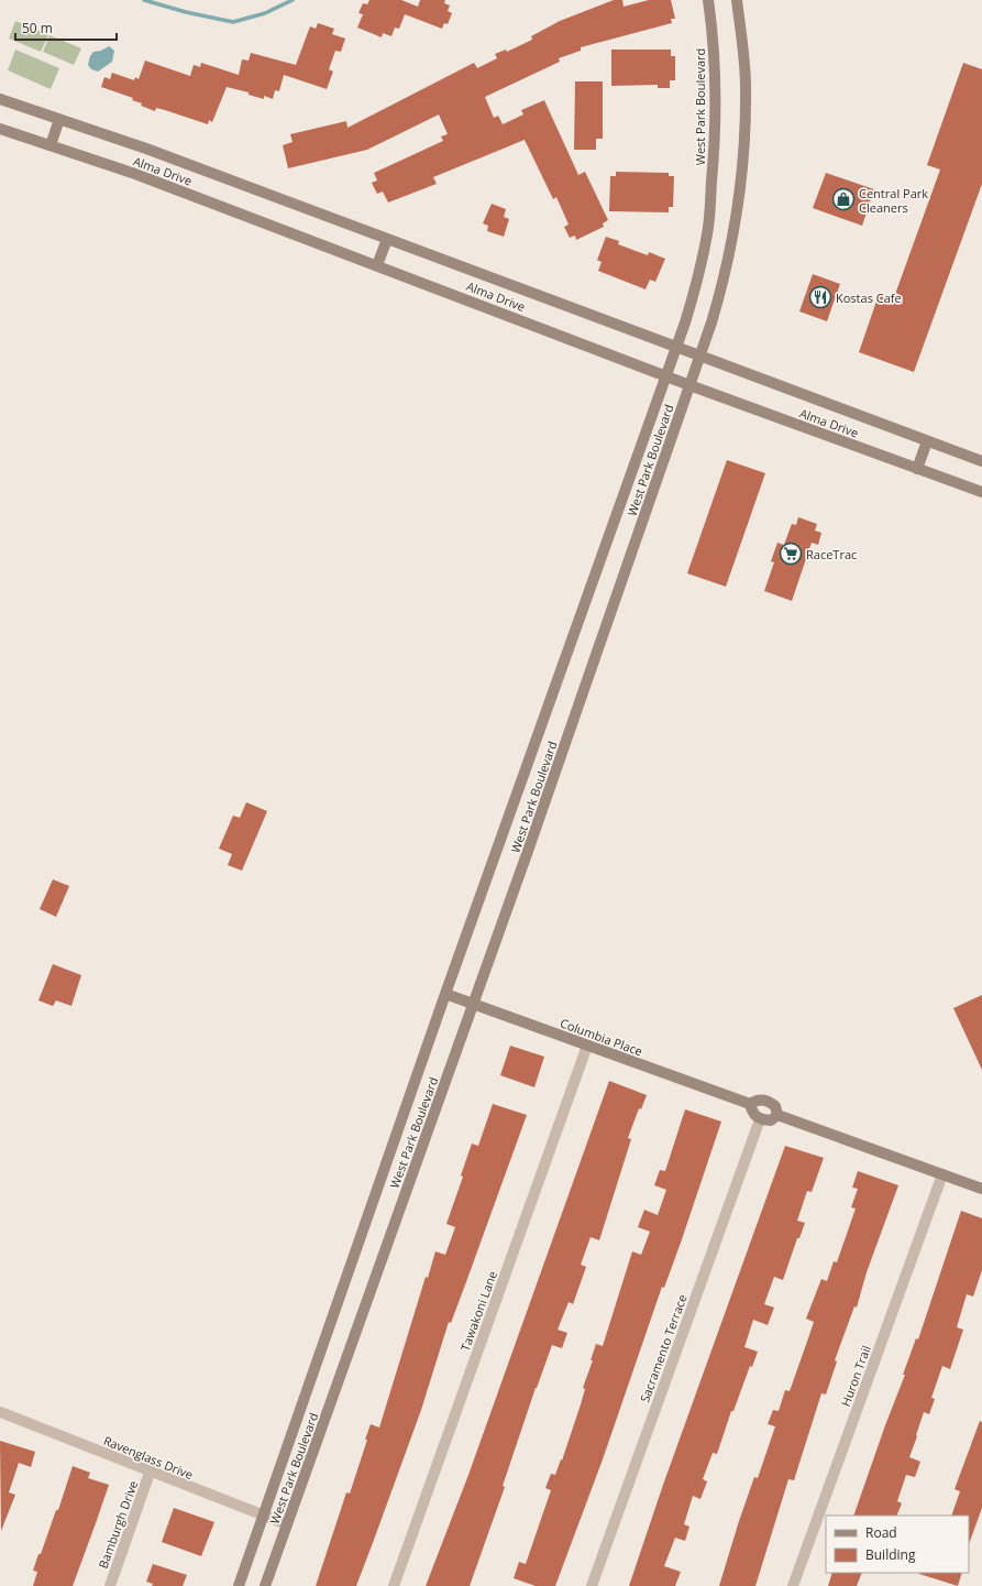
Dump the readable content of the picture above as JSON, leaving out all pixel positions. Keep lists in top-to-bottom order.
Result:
{
  "streets": {
    "main road": ["West Park Boulevard", "Alma Drive", "Columbia Place"],
    "street": [
      "Tawakoni Lane",
      "Sacramento Terrace",
      "Huron Trail",
      "Ravenglass Drive",
      "Bamburgh Drive"
    ]
  },
  "crossings": [
    ["West Park Boulevard", "Alma Drive"],
    ["West Park Boulevard", "Columbia Place"],
    ["West Park Boulevard", "Ravenglass Drive"],
    ["Columbia Place", "Tawakoni Lane"],
    ["Columbia Place", "Sacramento Terrace"],
    ["Ravenglass Drive", "Bamburgh Drive"]
  ],
  "places": {
    "shop": ["Central Park Cleaners"],
    "restaurant": ["Kostas Cafe"],
    "supermarket": ["RaceTrac"]
  },
  "legend": ["Road", "Building"],
  "scale_bar": "50 m"
}
